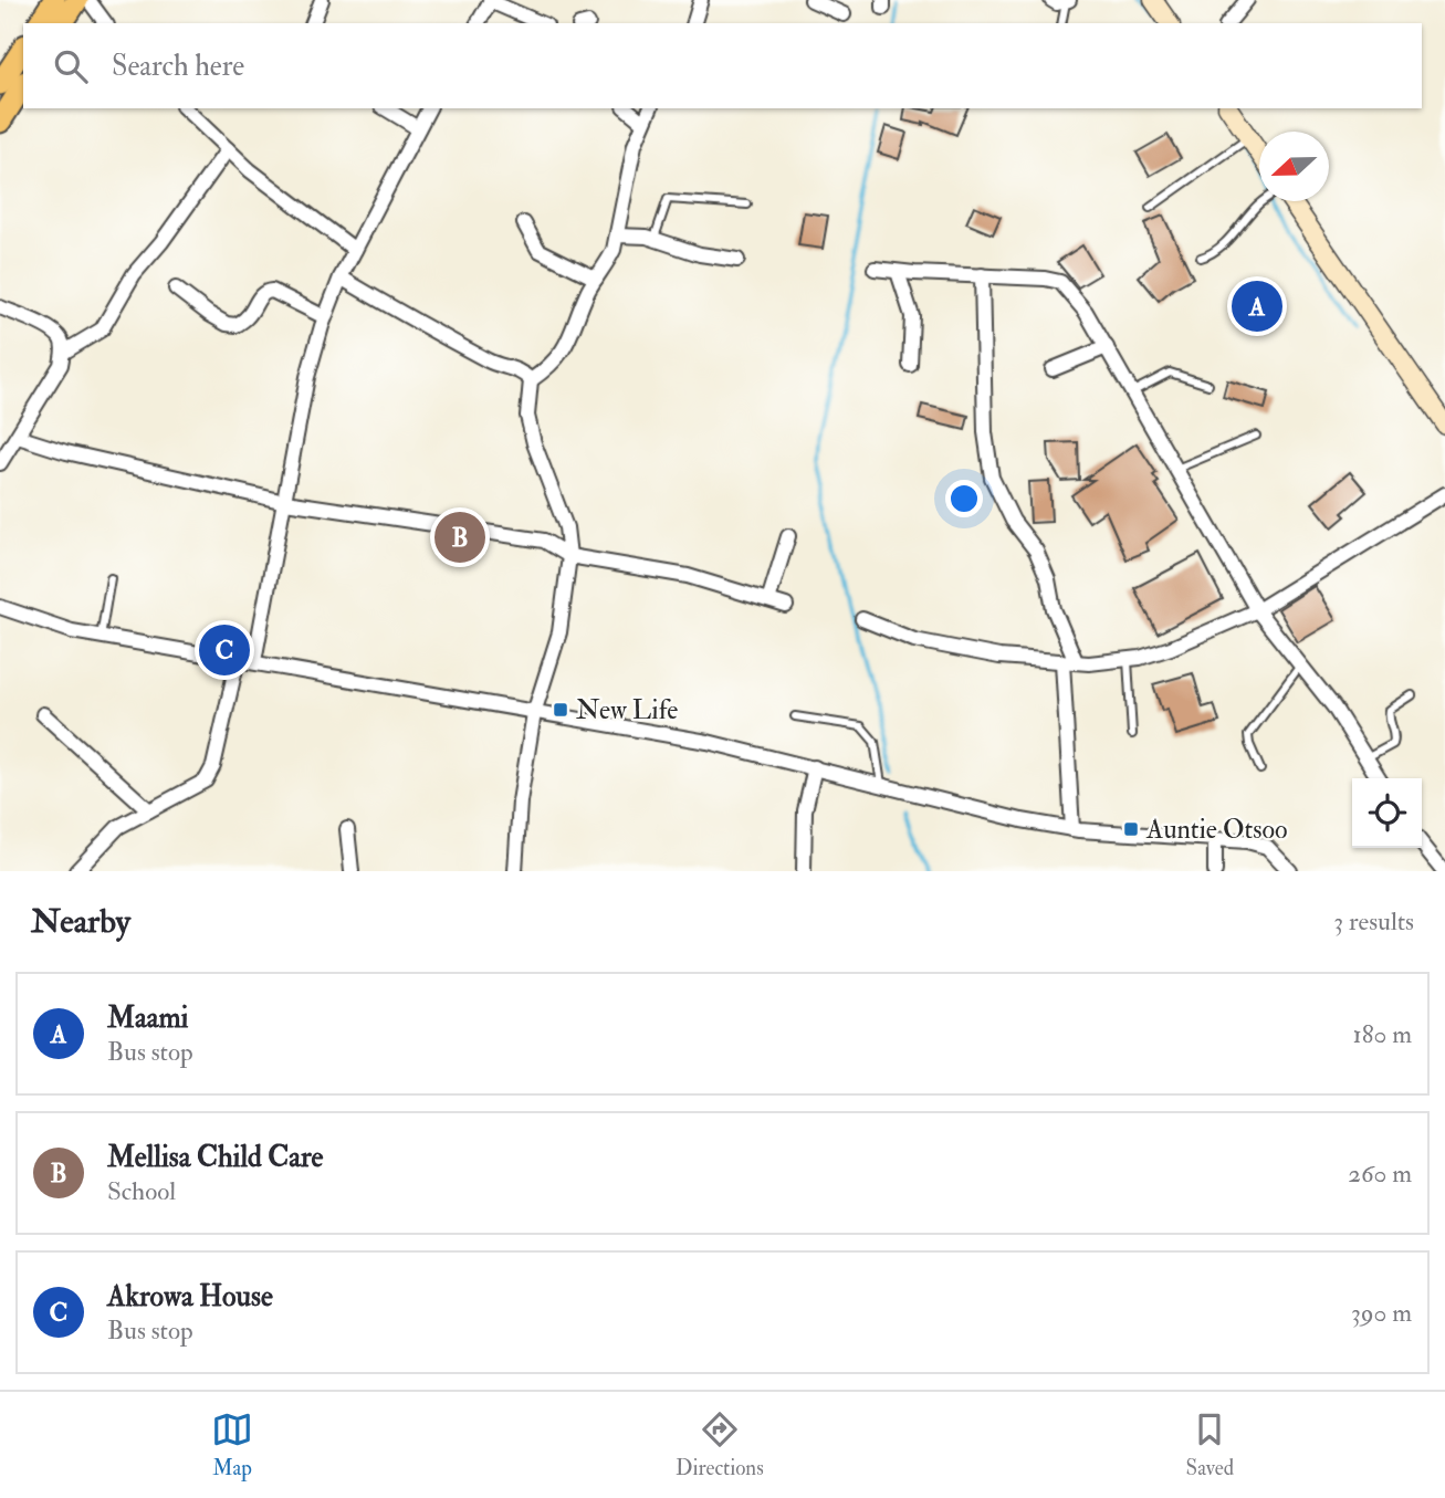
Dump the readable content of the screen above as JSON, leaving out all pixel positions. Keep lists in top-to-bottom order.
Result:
{
  "places": {
    "transit": ["New Life", "Auntie Otsoo"]
  },
  "north": "left",
  "page": {
    "search": "Search here",
    "pins": ["A", "B", "C"],
    "heading": ["Nearby", "3 results"],
    "list": [
      {
        "mark": "A",
        "name": "Maami",
        "note": "Bus stop",
        "value": "180 m"
      },
      {
        "mark": "B",
        "name": "Mellisa Child Care",
        "note": "School",
        "value": "260 m"
      },
      {
        "mark": "C",
        "name": "Akrowa House",
        "note": "Bus stop",
        "value": "390 m"
      }
    ],
    "nav": ["Map", "Directions", "Saved"]
  }
}
